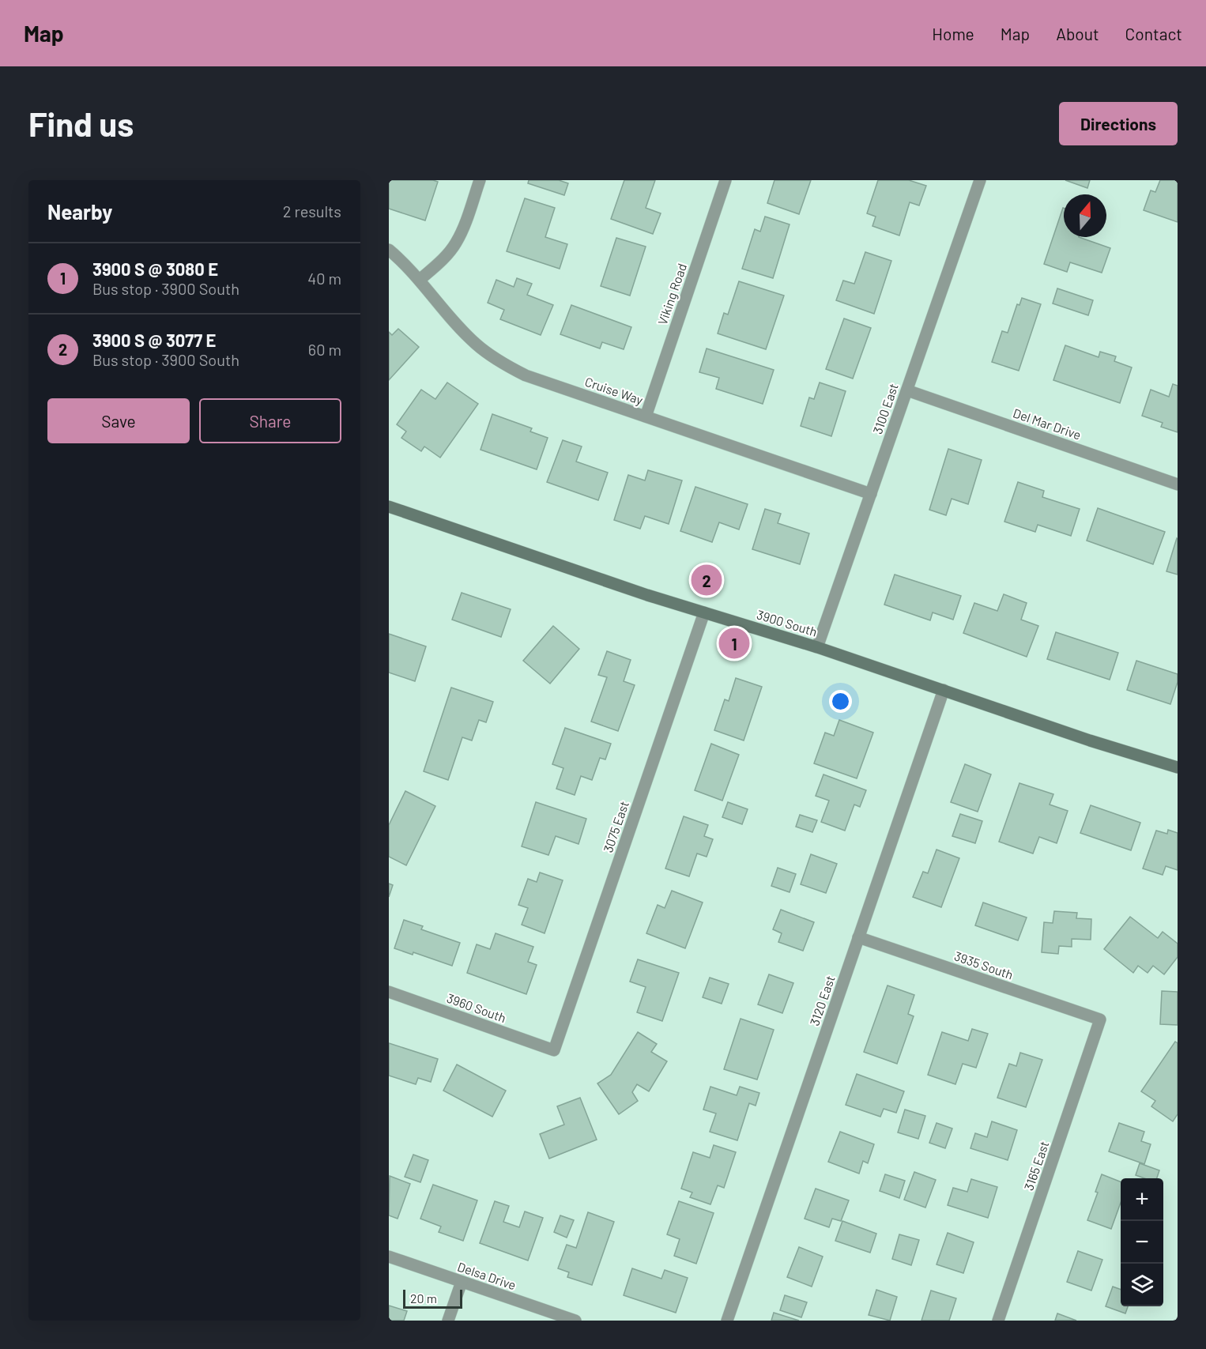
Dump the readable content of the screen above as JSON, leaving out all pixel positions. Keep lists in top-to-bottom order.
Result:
{
  "streets": {
    "main road": ["3900 South"],
    "street": [
      "Viking Road",
      "Cruise Way",
      "3100 East",
      "Del Mar Drive",
      "3075 East",
      "3935 South",
      "3120 East",
      "3960 South",
      "3165 East",
      "Delsa Drive"
    ]
  },
  "crossings": [
    ["Viking Road", "Cruise Way"],
    ["Cruise Way", "3100 East"],
    ["3100 East", "Del Mar Drive"],
    ["3100 East", "3900 South"],
    ["3900 South", "3075 East"],
    ["3900 South", "3120 East"],
    ["3075 East", "3960 South"],
    ["3935 South", "3120 East"],
    ["3935 South", "3165 East"]
  ],
  "scale_bar": "20 m",
  "north": "top",
  "page": {
    "header": "Map",
    "nav": [
      "Home",
      "Map",
      "About",
      "Contact"
    ],
    "buttons": [
      "Directions",
      ["Save", "Share"]
    ],
    "title": "Find us",
    "heading": ["Nearby", "2 results"],
    "list": [
      {
        "mark": "1",
        "name": "3900 S @ 3080 E",
        "note": "Bus stop · 3900 South",
        "value": "40 m"
      },
      {
        "mark": "2",
        "name": "3900 S @ 3077 E",
        "note": "Bus stop · 3900 South",
        "value": "60 m"
      }
    ],
    "pins": ["2", "1"],
    "map_buttons": ["+", "−"],
    "scale": "20 m"
  }
}
